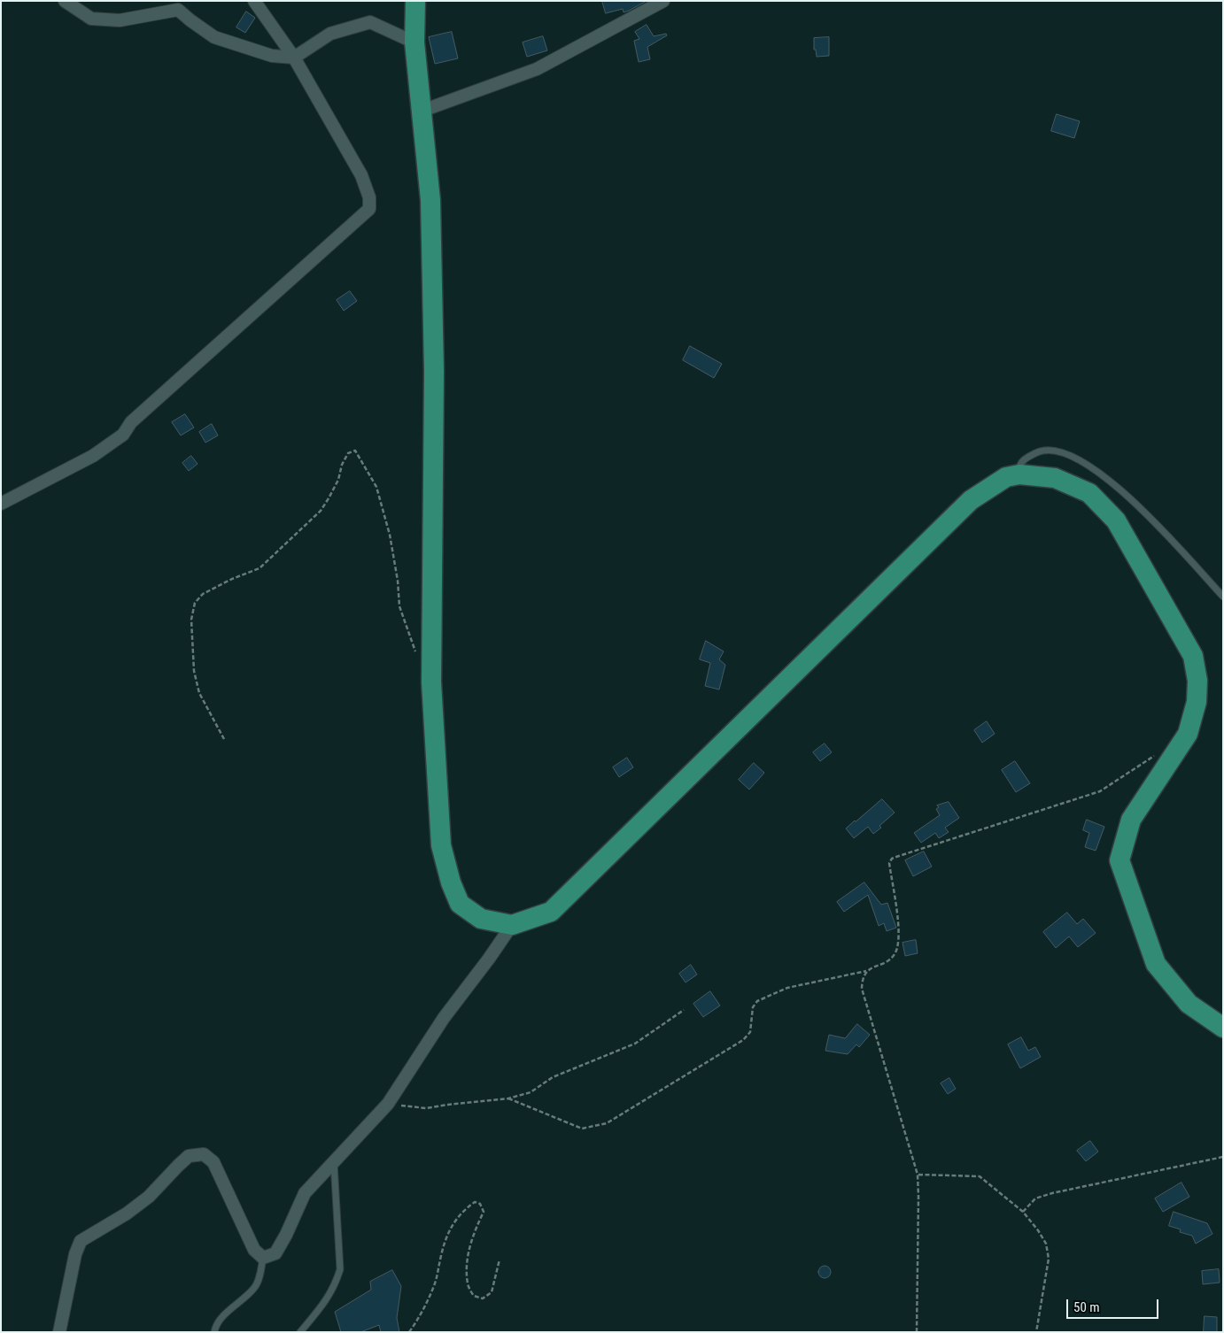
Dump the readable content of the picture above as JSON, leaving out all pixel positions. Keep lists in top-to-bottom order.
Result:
{
  "scale_bar": "50 m"
}
